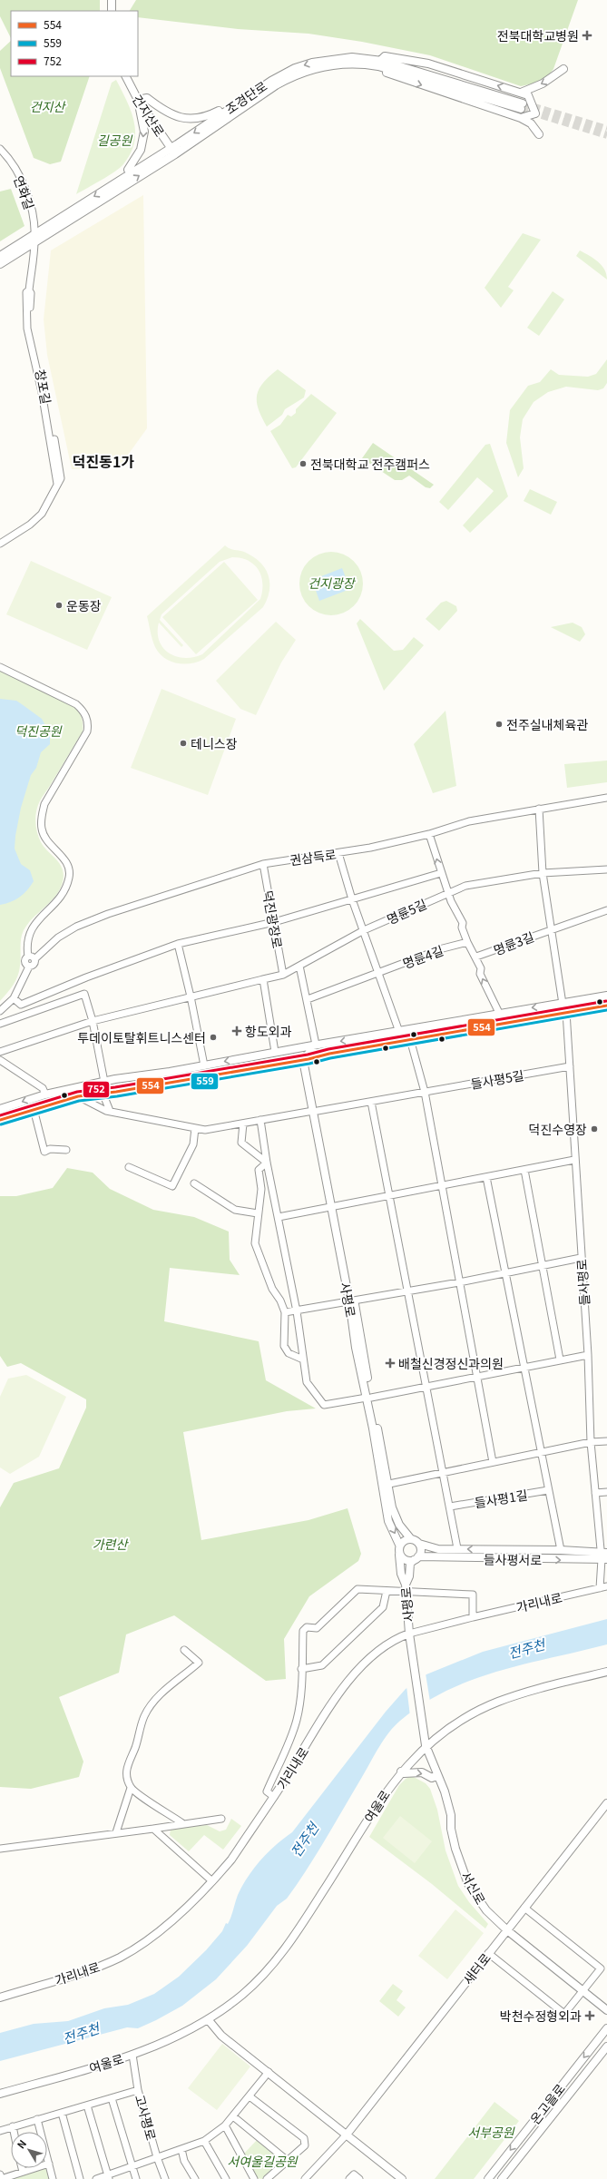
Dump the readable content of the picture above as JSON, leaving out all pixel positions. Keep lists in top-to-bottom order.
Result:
{
  "streets": {
    "street": [
      "조경단로",
      "건지산로",
      "연화길",
      "창포길",
      "권삼득로",
      "명륜5길",
      "덕진광장로",
      "명륜3길",
      "명륜4길",
      "들사평5길",
      "들사평로",
      "사평로",
      "들사평1길",
      "들사평서로",
      "가리내로",
      "여울로",
      "서신로",
      "새터로",
      "온고을로",
      "고사평로"
    ]
  },
  "crossings": [
    ["조경단로", "건지산로"],
    ["조경단로", "연화길"],
    ["조경단로", "창포길"],
    ["연화길", "창포길"],
    ["권삼득로", "덕진광장로"],
    ["권삼득로", "명륜3길"],
    ["들사평5길", "들사평로"],
    ["들사평5길", "사평로"],
    ["들사평로", "들사평서로"],
    ["들사평로", "가리내로"],
    ["사평로", "들사평서로"],
    ["사평로", "가리내로"],
    ["사평로", "서신로"],
    ["여울로", "서신로"],
    ["여울로", "고사평로"],
    ["서신로", "새터로"]
  ],
  "districts": ["덕진동1가"],
  "water": ["전주천"],
  "parks": [
    "건지산",
    "길공원",
    "건지광장",
    "덕진공원",
    "가련산",
    "서부공원",
    "서여울길공원"
  ],
  "places": {
    "health": [
      "전북대학교병원",
      "항도외과",
      "배철신경정신과의원",
      "박천수정형외과"
    ],
    "other": [
      "전북대학교 전주캠퍼스",
      "운동장",
      "전주실내체육관",
      "테니스장",
      "투데이토탈휘트니스센터",
      "덕진수영장"
    ]
  },
  "lines": ["transit line 752", "transit line 554", "transit line 559"],
  "legend": ["554", "559", "752"],
  "north": "top left"
}
